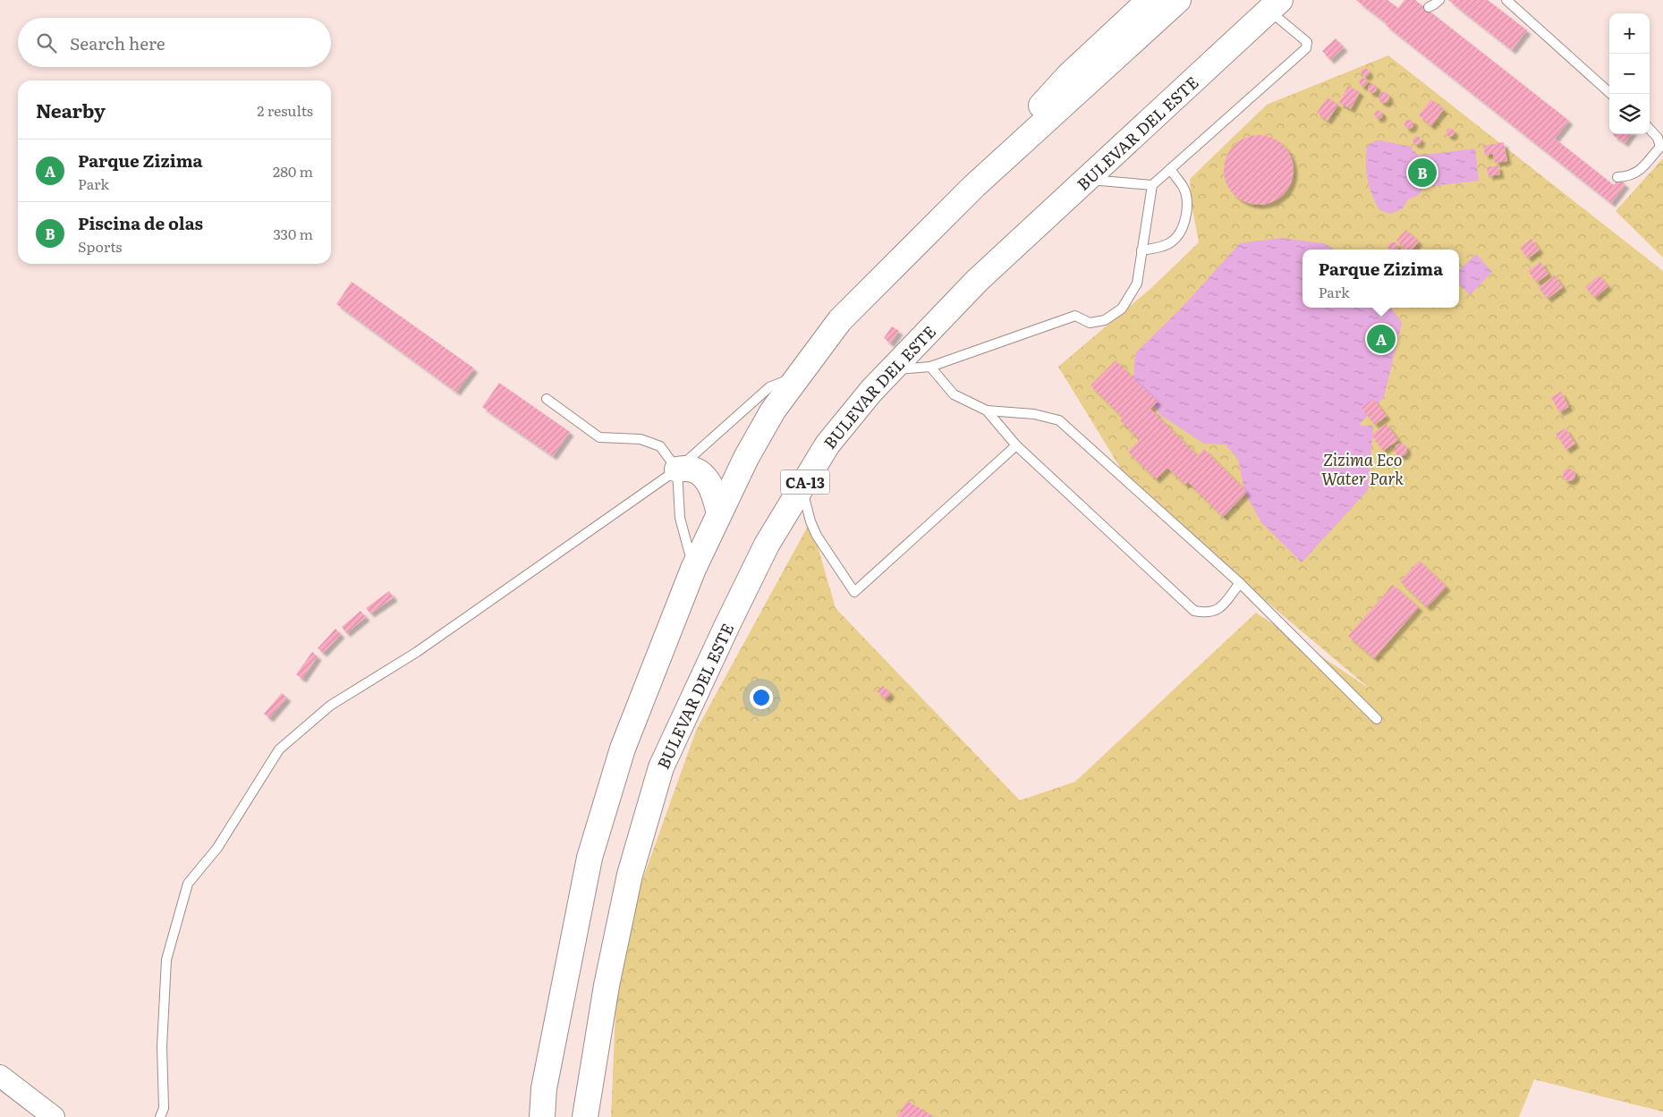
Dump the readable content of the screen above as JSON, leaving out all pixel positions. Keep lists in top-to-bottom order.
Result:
{
  "streets": {
    "highway": ["BULEVAR DEL ESTE", "CA-13"]
  },
  "parks": ["Zizima Eco Water Park"],
  "page": {
    "map_buttons": ["+", "−"],
    "search": "Search here",
    "heading": ["Nearby", "2 results"],
    "list": [
      {
        "mark": "A",
        "name": "Parque Zizima",
        "note": "Park",
        "value": "280 m"
      },
      {
        "mark": "B",
        "name": "Piscina de olas",
        "note": "Sports",
        "value": "330 m"
      }
    ],
    "pins": ["B", "A"],
    "popup": ["Parque Zizima", "Park"]
  }
}
